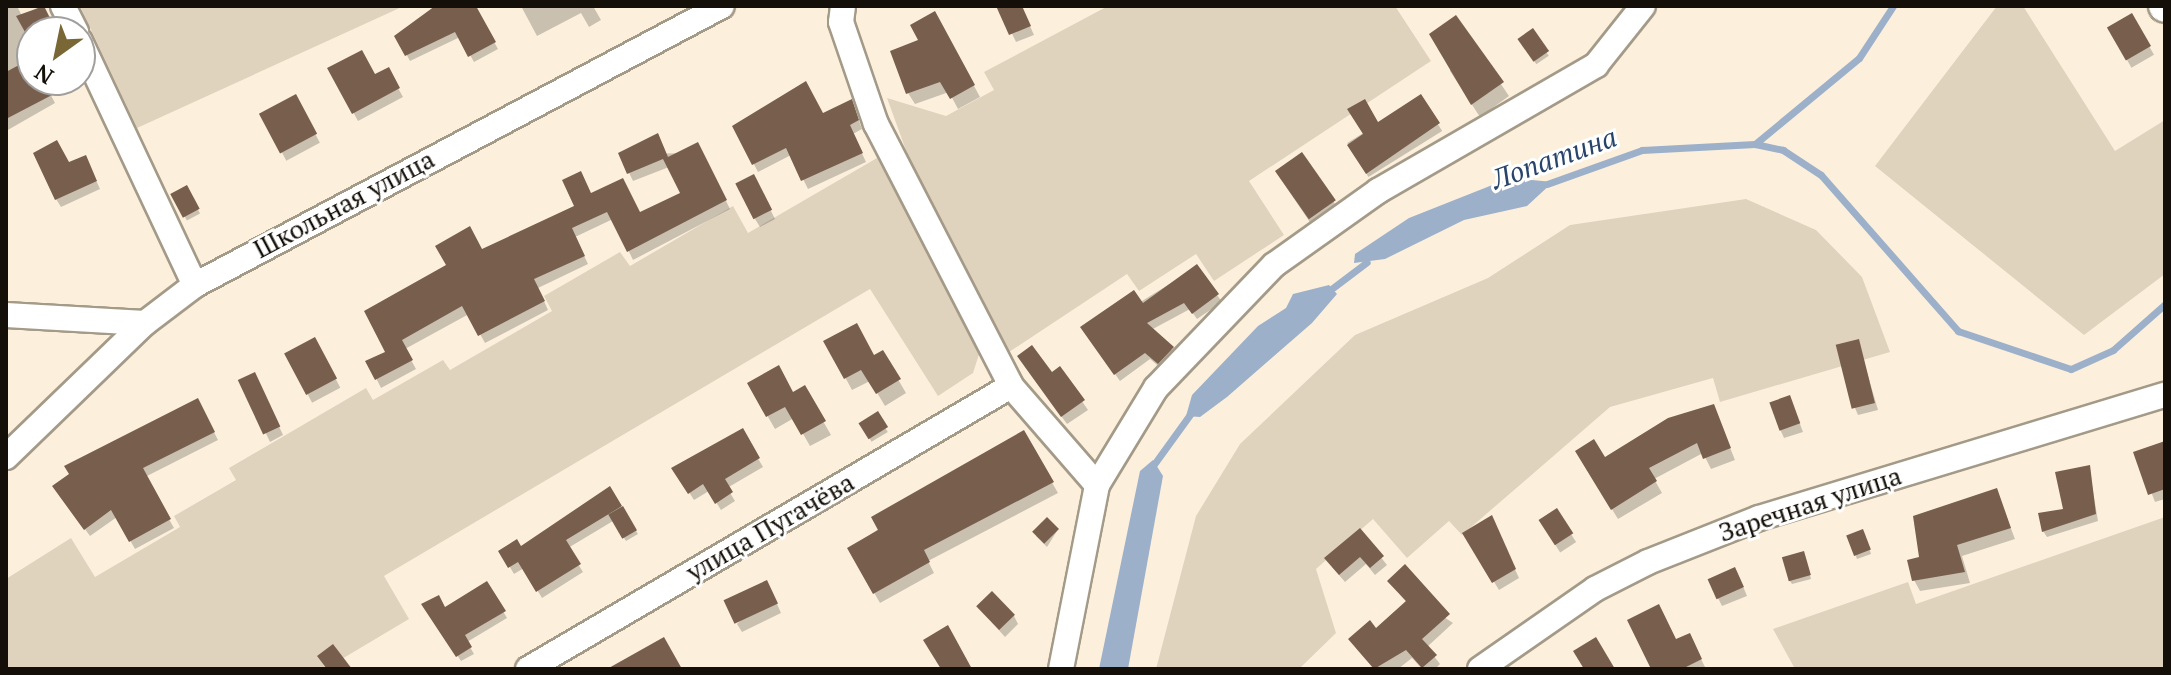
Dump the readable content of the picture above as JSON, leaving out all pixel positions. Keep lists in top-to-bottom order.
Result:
{
  "streets": {
    "street": ["Школьная улица", "Заречная улица", "улица Пугачёва"]
  },
  "water": ["Лопатина"],
  "north": "bottom left"
}
